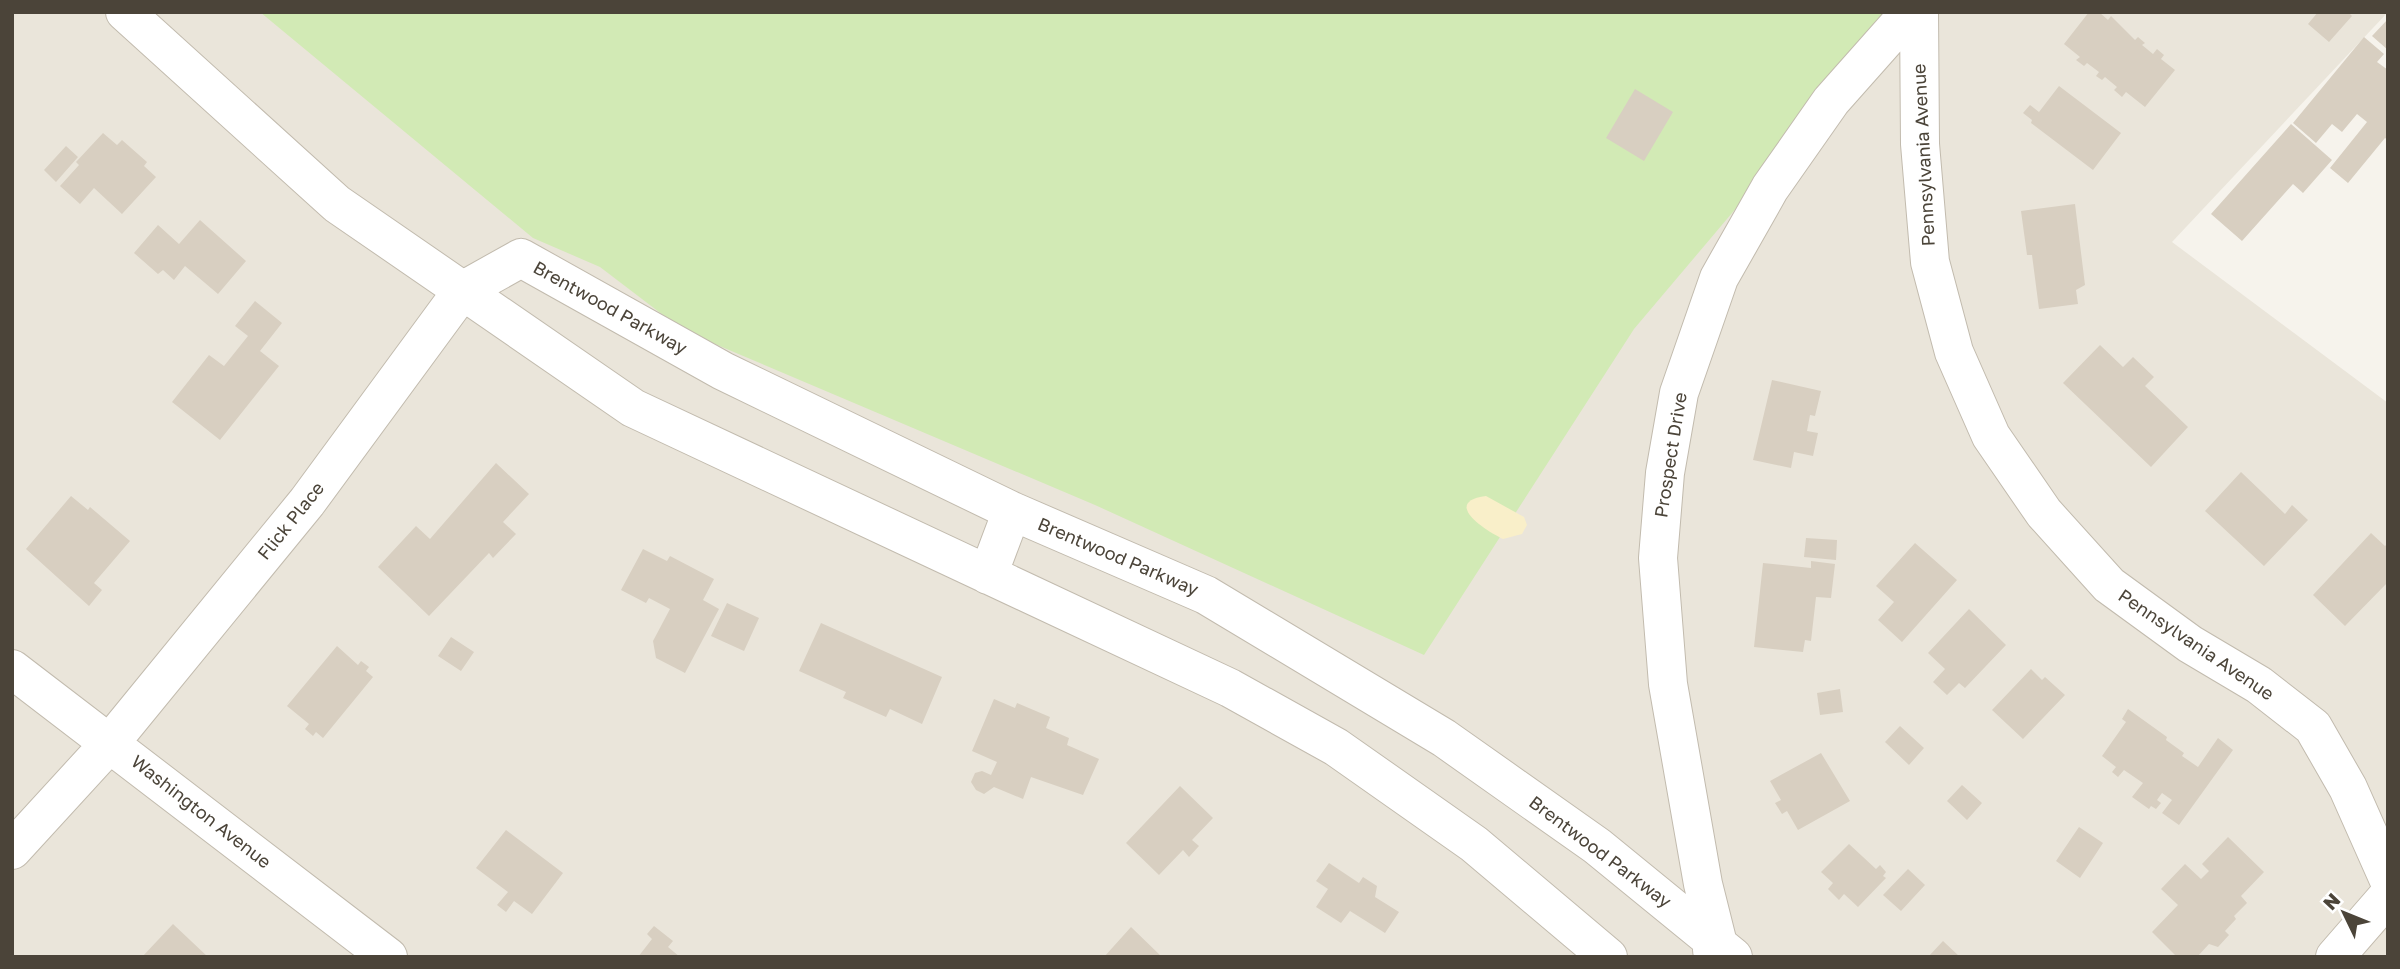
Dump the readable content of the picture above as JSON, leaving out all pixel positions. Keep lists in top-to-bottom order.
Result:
{
  "streets": {
    "street": [
      "Pennsylvania Avenue",
      "Brentwood Parkway",
      "Prospect Drive",
      "Flick Place",
      "Washington Avenue"
    ]
  },
  "crossings": [
    ["Brentwood Parkway", "Prospect Drive"],
    ["Brentwood Parkway", "Flick Place"],
    ["Flick Place", "Washington Avenue"]
  ],
  "north": "top left"
}
